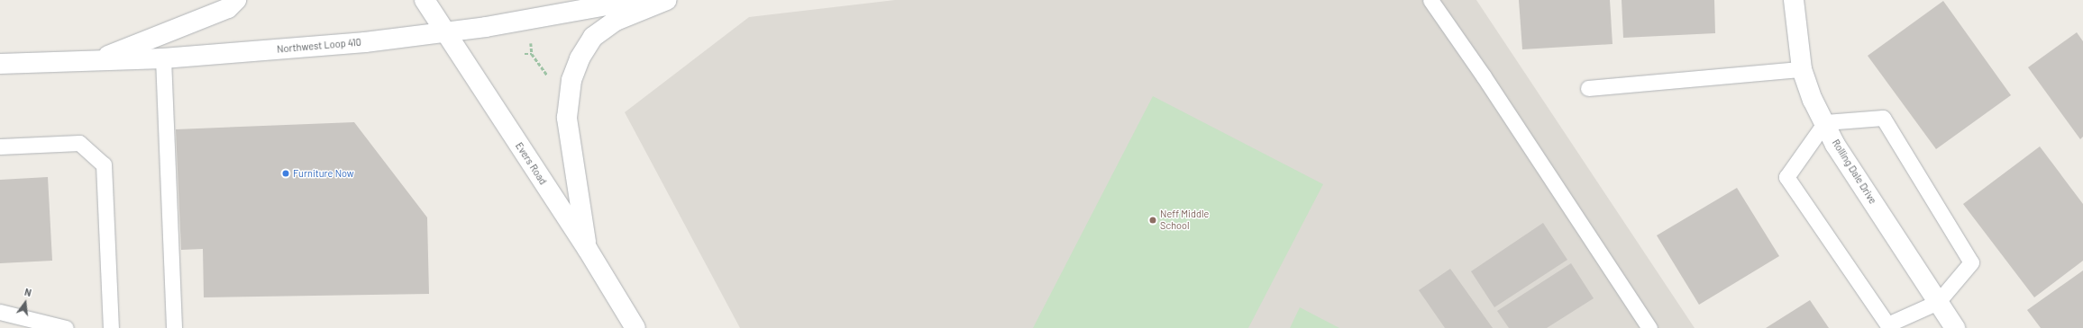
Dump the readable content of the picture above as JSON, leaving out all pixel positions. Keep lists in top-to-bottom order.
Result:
{
  "streets": {
    "main road": ["Northwest Loop 410", "Evers Road", "Rolling Dale Drive"]
  },
  "crossings": [
    ["Northwest Loop 410", "Evers Road"]
  ],
  "places": ["Furniture Now", "Neff Middle School"],
  "north": "top"
}
